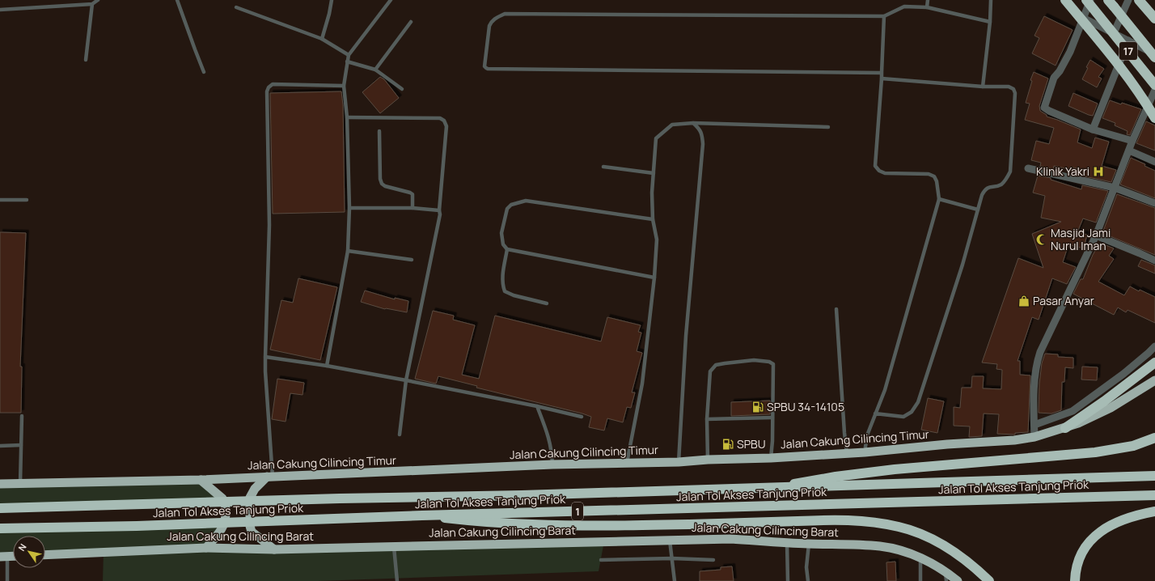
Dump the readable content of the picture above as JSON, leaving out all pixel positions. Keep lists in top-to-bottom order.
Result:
{
  "streets": {
    "highway": [
      "17",
      "Jalan Cakung Cilincing Timur",
      "Jalan Tol Akses Tanjung Priok",
      "1",
      "Jalan Cakung Cilincing Barat"
    ]
  },
  "places": {
    "hospital": ["Klinik Yakri"],
    "mosque": ["Masjid Jami Nurul Iman"],
    "shop": ["Pasar Anyar"],
    "fuel station": ["SPBU 34-14105", "SPBU"]
  },
  "north": "top left"
}
